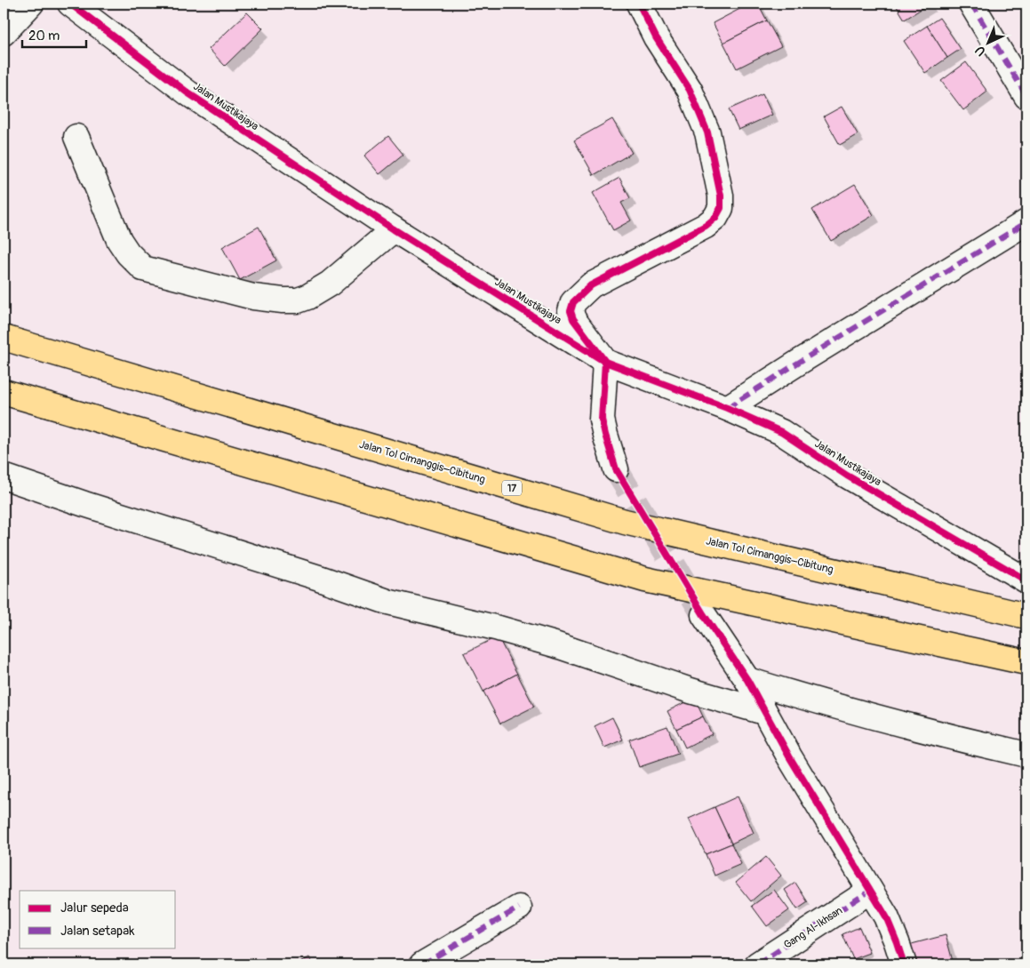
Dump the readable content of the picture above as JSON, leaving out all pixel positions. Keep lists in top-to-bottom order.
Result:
{
  "streets": {
    "highway": ["Jalan Tol Cimanggis–Cibitung", "17"],
    "street": ["Jalan Mustikajaya", "Gang Al-Ikhsan"]
  },
  "legend": ["Jalur sepeda", "Jalan setapak"],
  "scale_bar": "20 m",
  "north": "bottom left"
}
